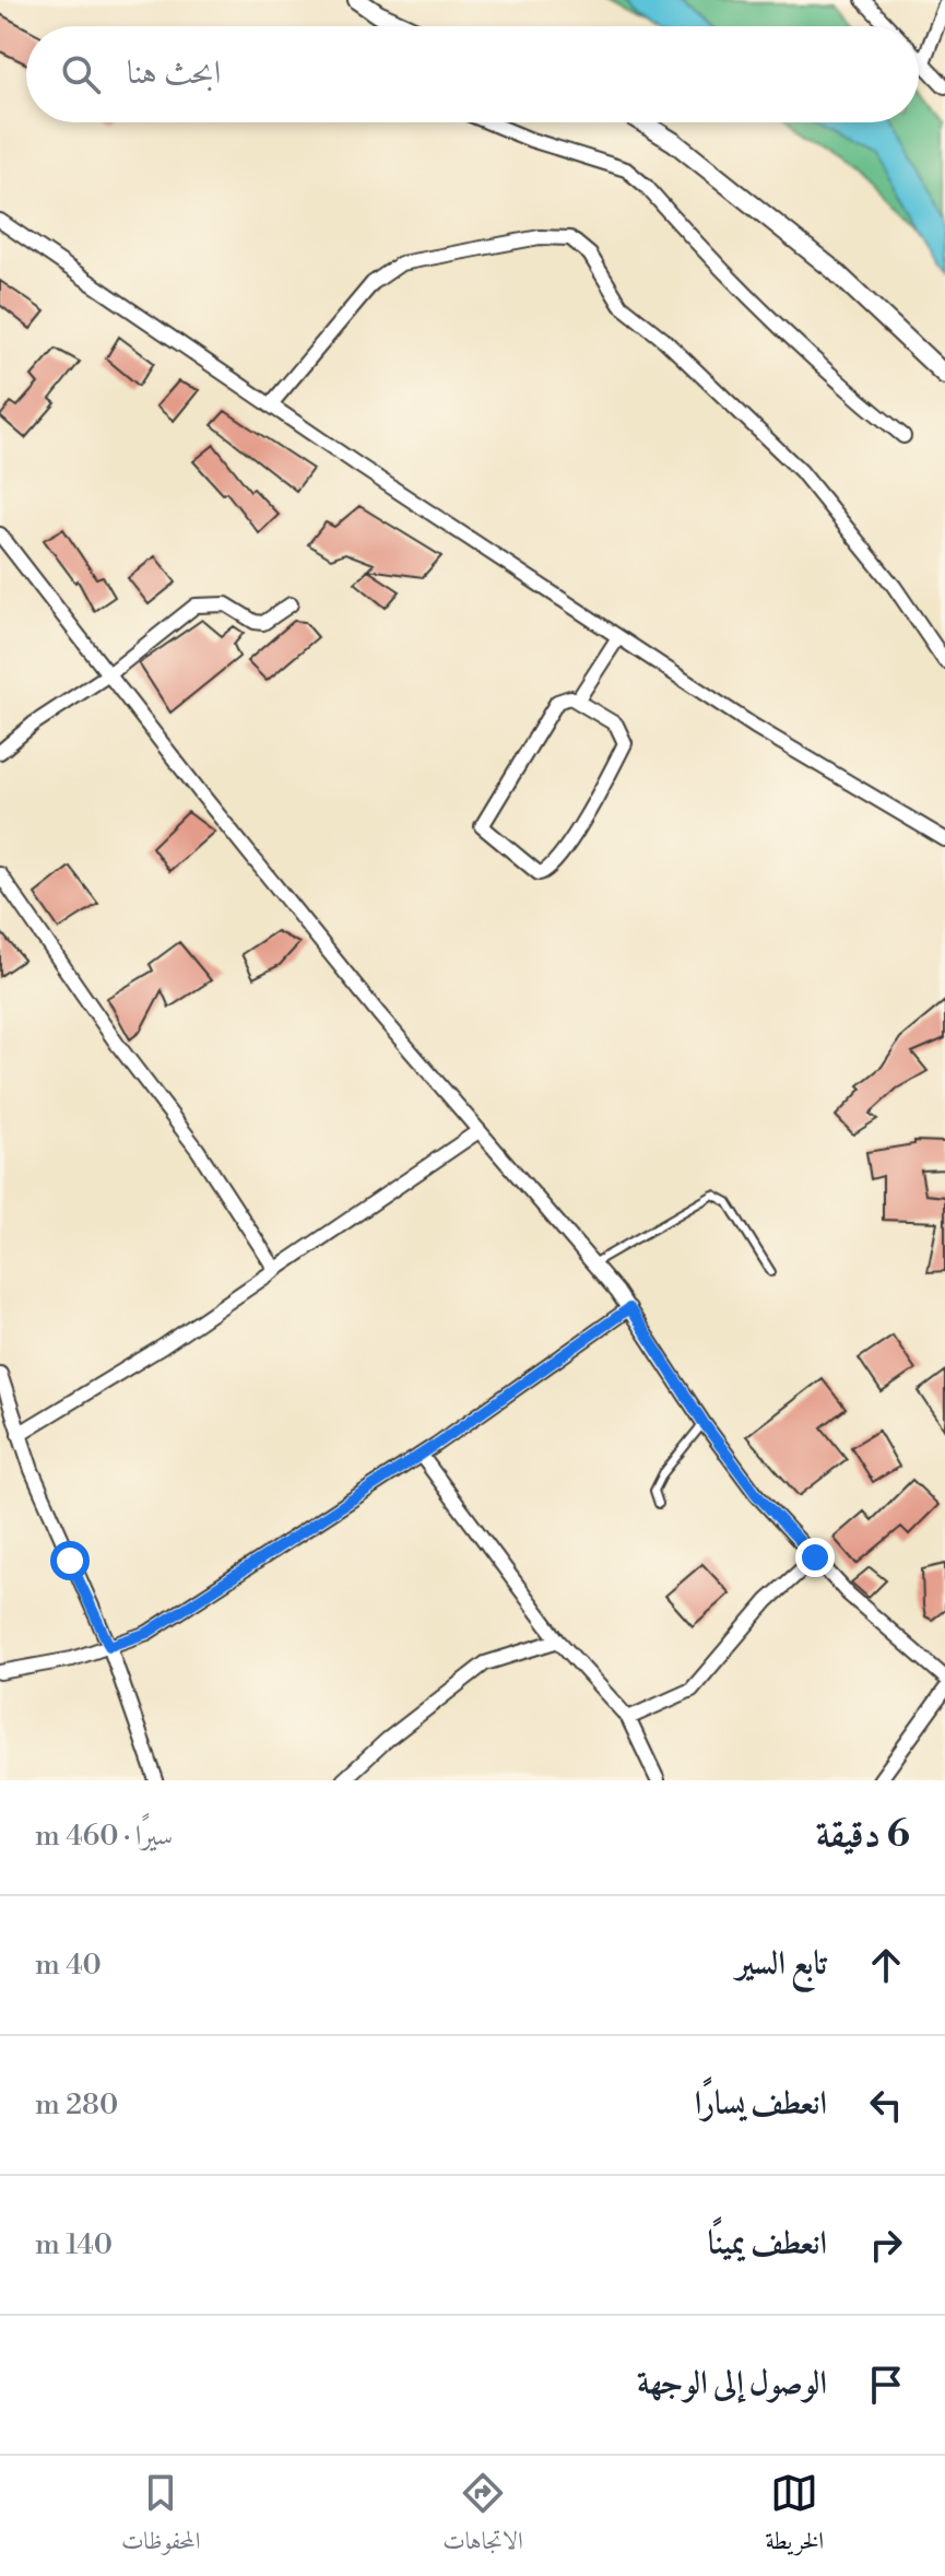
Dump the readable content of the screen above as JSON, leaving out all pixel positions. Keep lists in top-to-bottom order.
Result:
{
  "page": {
    "search": "ابحث هنا",
    "heading": ["6 دقيقة", "سيرًا · 460 m"],
    "list": [
      ["تابع السير", "40 m"],
      ["انعطف يسارًا", "280 m"],
      ["انعطف يمينًا", "140 m"],
      "الوصول إلى الوجهة"
    ],
    "nav": ["الخريطة", "الاتجاهات", "المحفوظات"]
  }
}
